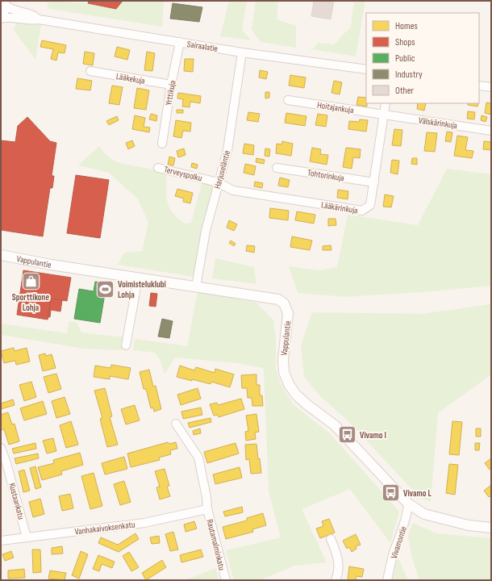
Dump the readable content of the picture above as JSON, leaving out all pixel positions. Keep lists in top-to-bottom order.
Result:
{
  "streets": {
    "street": [
      "Sairaalatie",
      "Lääkekuja",
      "Yrttikuja",
      "Hoitajankuja",
      "Välskärinkuja",
      "Harjuseläntie",
      "Terveyspolku",
      "Tohtorinkuja",
      "Lääkärinkuja",
      "Vappulantie",
      "Kustaankatu",
      "Vanhakaivoksenkatu",
      "Vivamontie",
      "Rautamalminkatu"
    ]
  },
  "crossings": [
    ["Sairaalatie", "Yrttikuja"],
    ["Sairaalatie", "Harjuseläntie"],
    ["Lääkekuja", "Yrttikuja"],
    ["Hoitajankuja", "Välskärinkuja"],
    ["Hoitajankuja", "Lääkärinkuja"],
    ["Välskärinkuja", "Lääkärinkuja"],
    ["Harjuseläntie", "Terveyspolku"],
    ["Harjuseläntie", "Vappulantie"],
    ["Terveyspolku", "Lääkärinkuja"],
    ["Tohtorinkuja", "Lääkärinkuja"],
    ["Vappulantie", "Vivamontie"],
    ["Kustaankatu", "Vanhakaivoksenkatu"],
    ["Vanhakaivoksenkatu", "Rautamalminkatu"]
  ],
  "places": {
    "shop": ["Sporttikone Lohja"],
    "sports": ["Voimisteluklubi Lohja"],
    "bus stop": ["Vivamo I", "Vivamo L"]
  },
  "legend": [
    "Homes",
    "Shops",
    "Public",
    "Industry",
    "Other"
  ]
}
